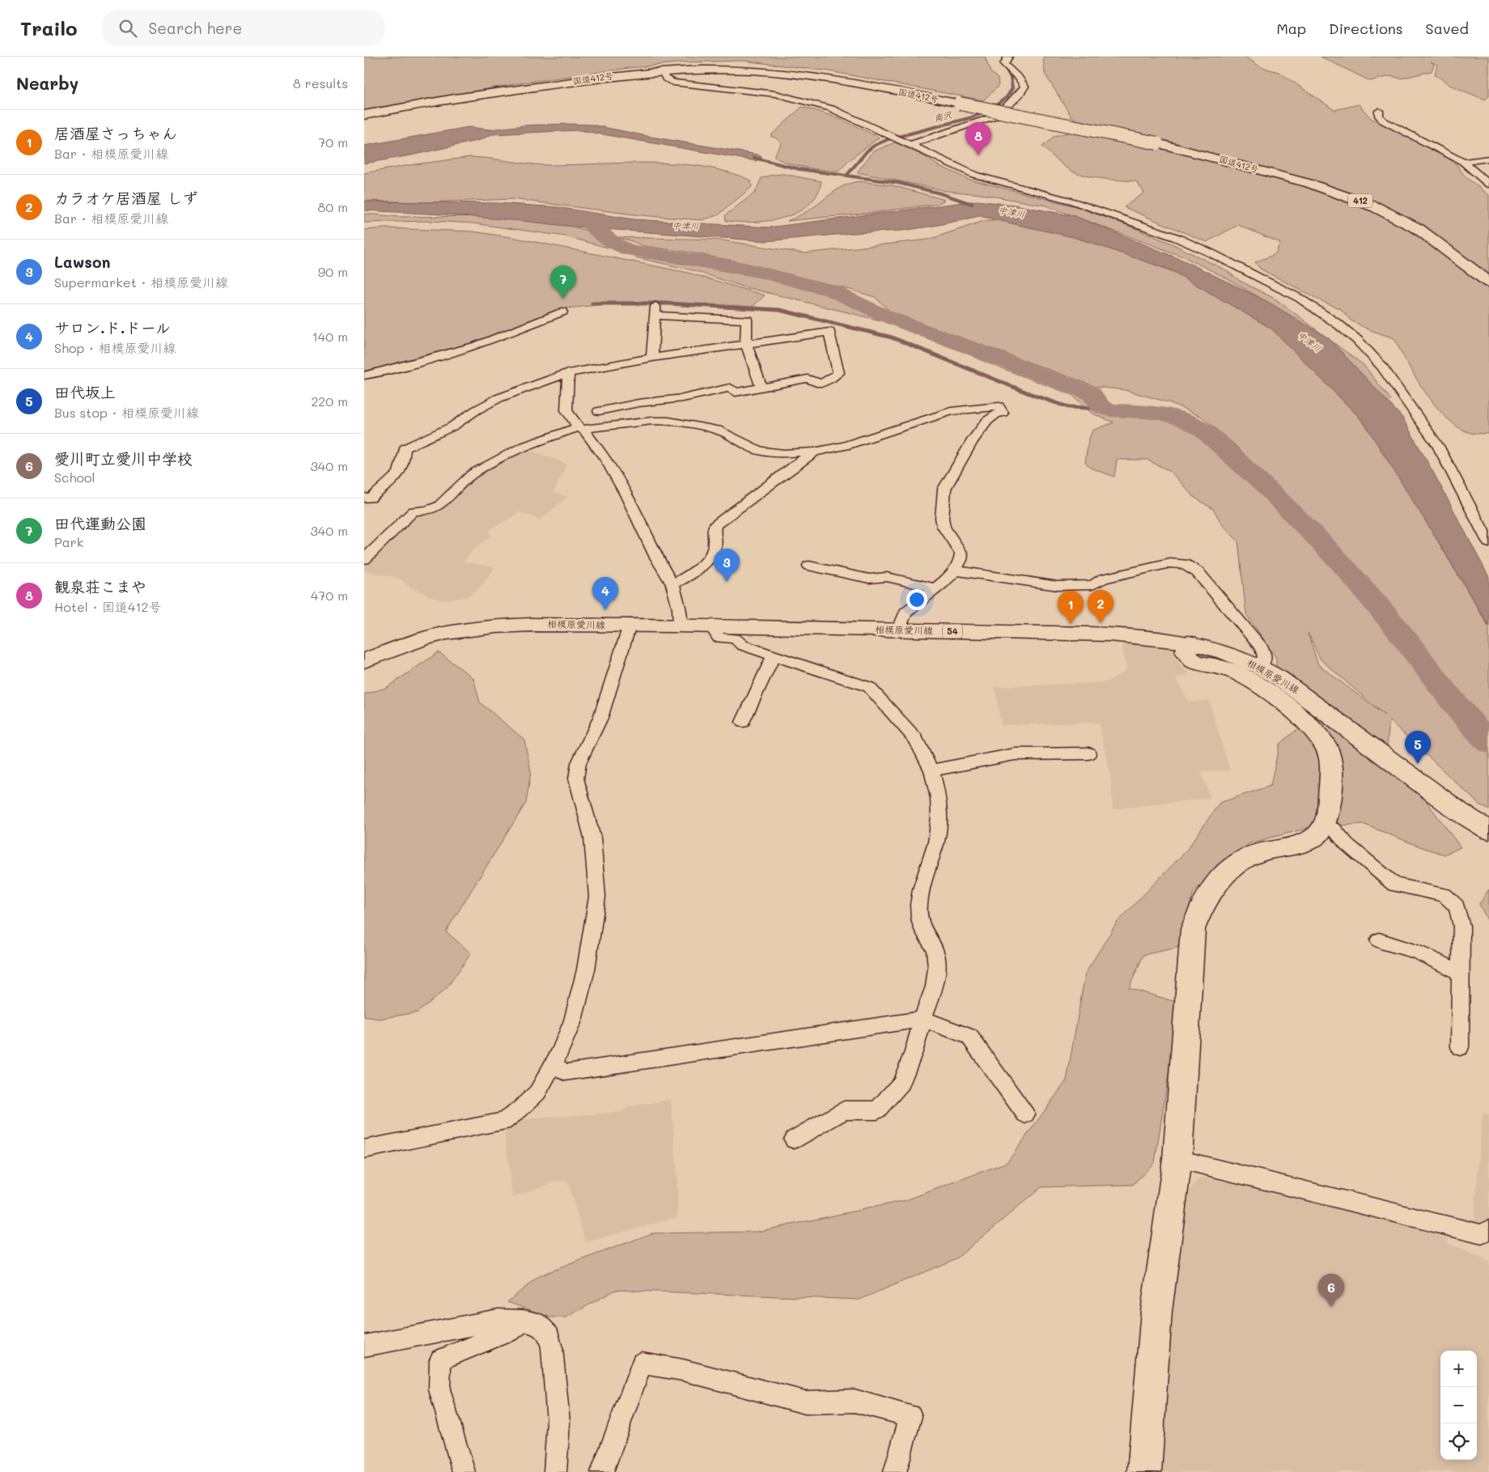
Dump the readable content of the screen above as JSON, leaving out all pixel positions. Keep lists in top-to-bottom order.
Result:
{
  "streets": {
    "main road": [
      "国道412号",
      "412",
      "相模原愛川線",
      "54"
    ]
  },
  "water": ["南沢", "中津川"],
  "page": {
    "header": "Trailo",
    "search": "Search here",
    "nav": ["Map", "Directions", "Saved"],
    "heading": ["Nearby", "8 results"],
    "list": [
      {
        "mark": "1",
        "name": "居酒屋さっちゃん",
        "note": "Bar · 相模原愛川線",
        "value": "70 m"
      },
      {
        "mark": "2",
        "name": "カラオケ居酒屋 しず",
        "note": "Bar · 相模原愛川線",
        "value": "80 m"
      },
      {
        "mark": "3",
        "name": "Lawson",
        "note": "Supermarket · 相模原愛川線",
        "value": "90 m"
      },
      {
        "mark": "4",
        "name": "サロン.ド.ドール",
        "note": "Shop · 相模原愛川線",
        "value": "140 m"
      },
      {
        "mark": "5",
        "name": "田代坂上",
        "note": "Bus stop · 相模原愛川線",
        "value": "220 m"
      },
      {
        "mark": "6",
        "name": "愛川町立愛川中学校",
        "note": "School",
        "value": "340 m"
      },
      {
        "mark": "7",
        "name": "田代運動公園",
        "note": "Park",
        "value": "340 m"
      },
      {
        "mark": "8",
        "name": "観泉荘こまや",
        "note": "Hotel · 国道412号",
        "value": "470 m"
      }
    ],
    "pins": [
      "8",
      "7",
      "3",
      "4",
      "2",
      "1",
      "5",
      "6"
    ],
    "map_buttons": ["+", "−"]
  }
}
